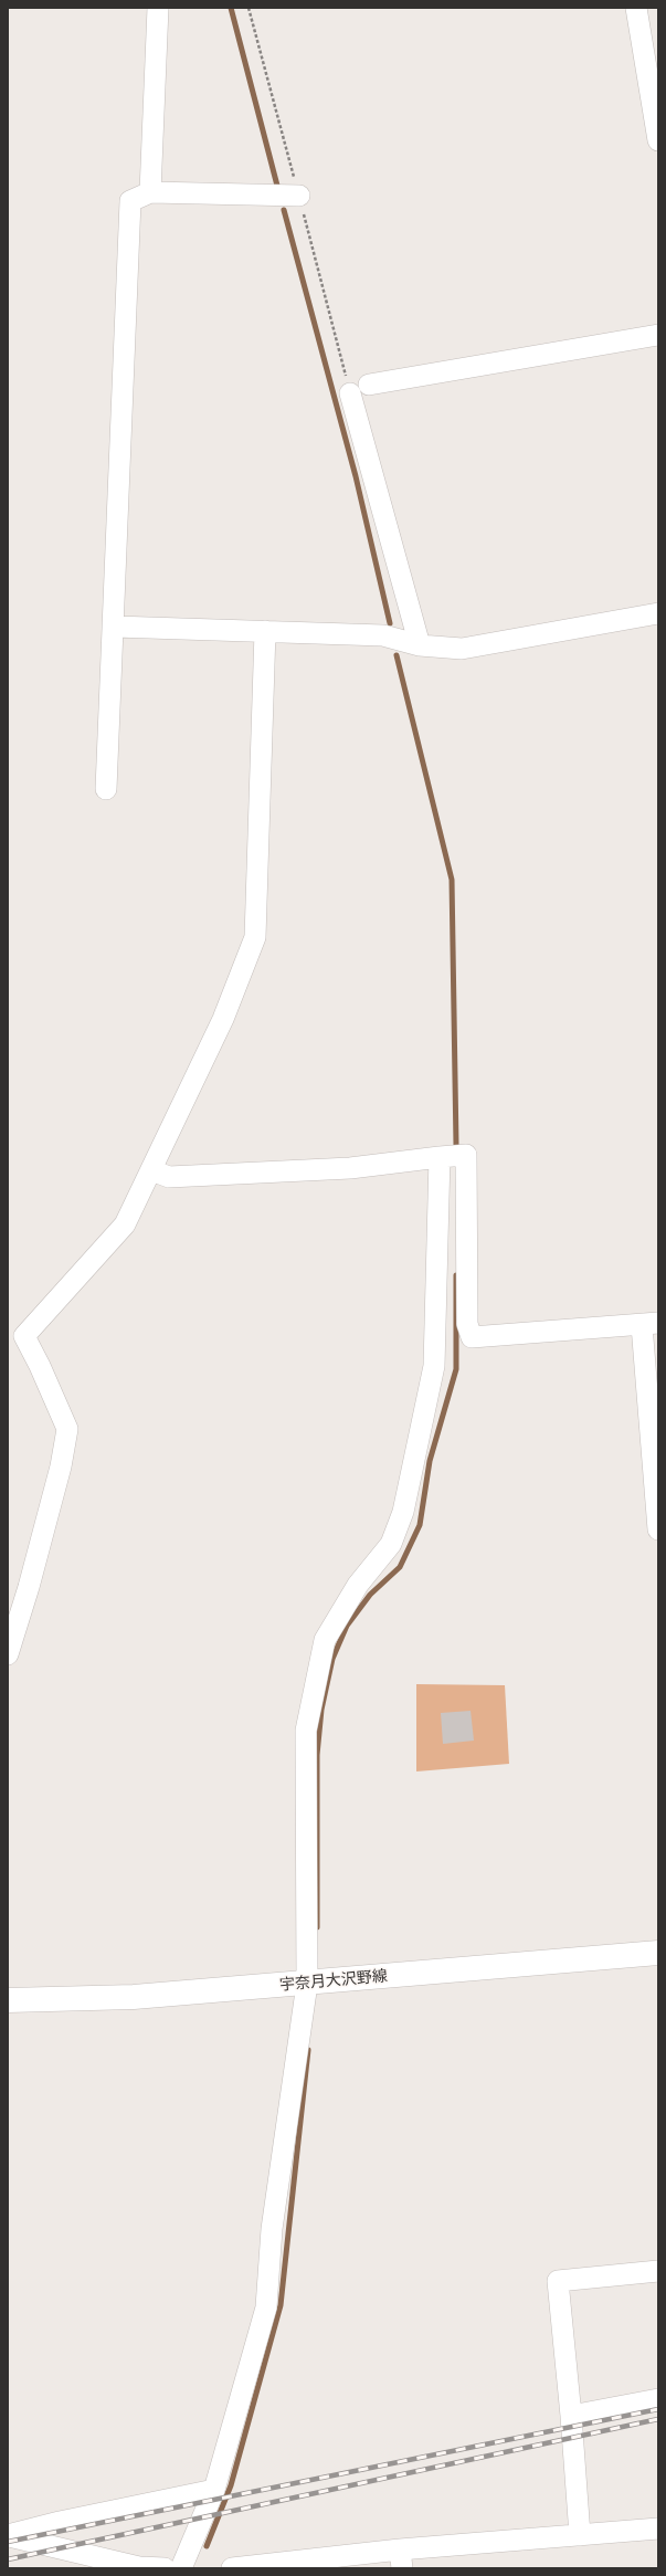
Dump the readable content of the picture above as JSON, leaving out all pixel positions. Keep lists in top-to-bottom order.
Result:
{
  "streets": {
    "main road": ["宇奈月大沢野線"]
  }
}
